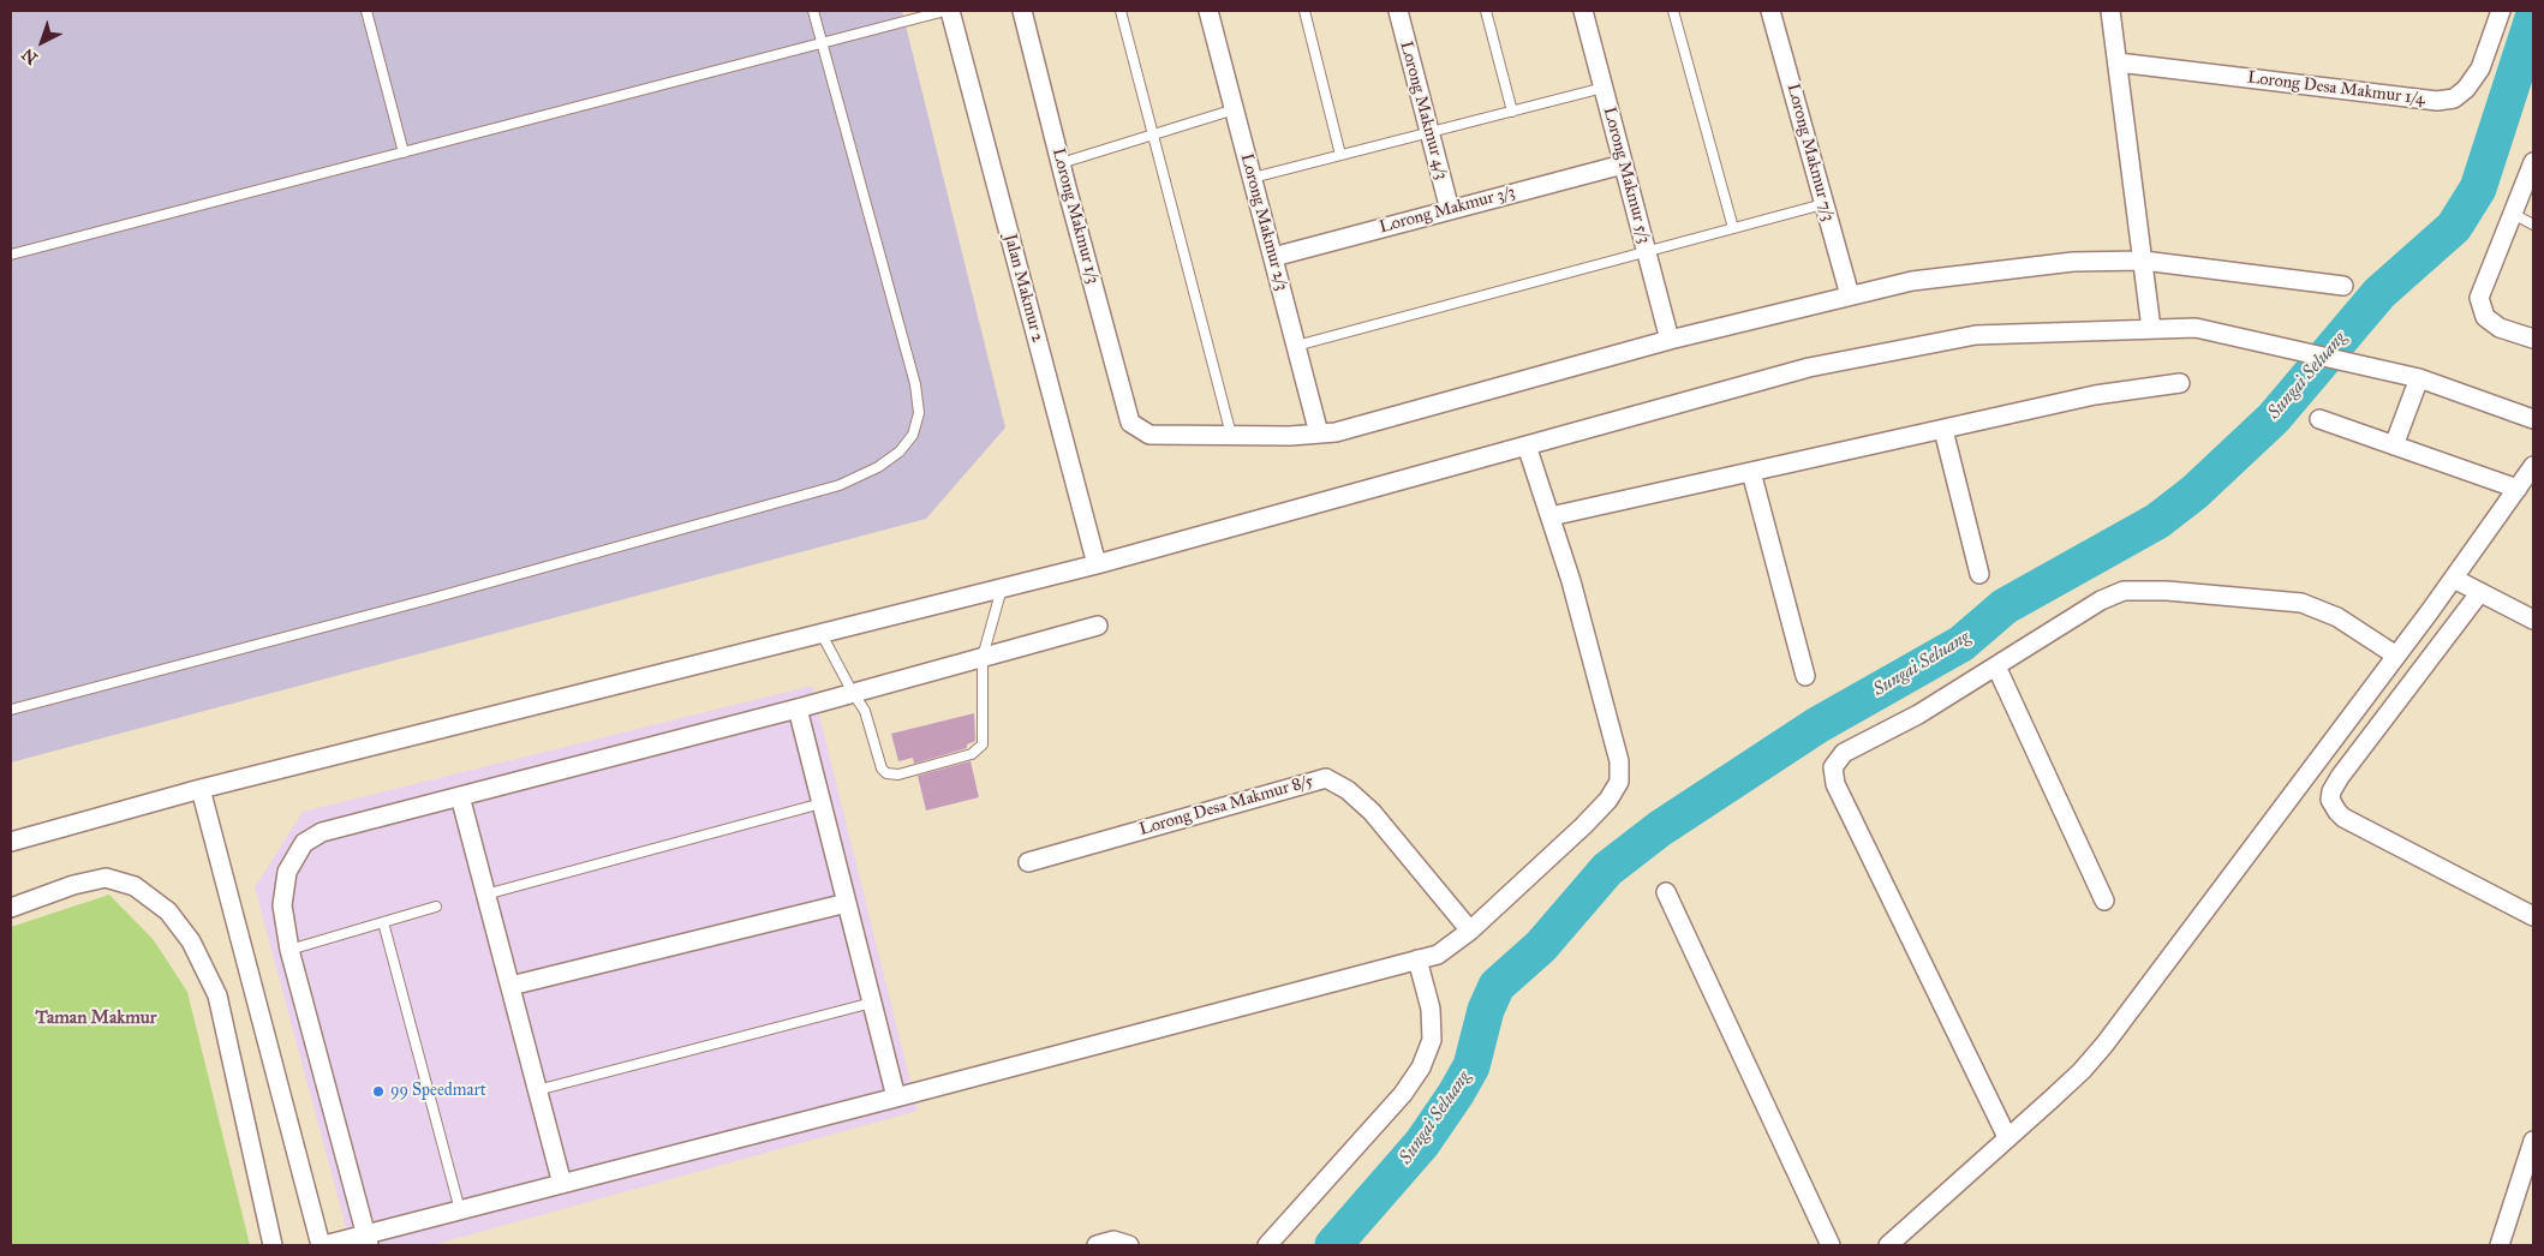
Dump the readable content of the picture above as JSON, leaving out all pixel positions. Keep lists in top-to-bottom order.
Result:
{
  "streets": {
    "street": [
      "Lorong Desa Makmur 1/4",
      "Lorong Makmur 4/3",
      "Lorong Makmur 7/3",
      "Lorong Makmur 5/3",
      "Lorong Makmur 3/3",
      "Lorong Makmur 1/3",
      "Lorong Makmur 2/3",
      "Jalan Makmur 2",
      "Lorong Desa Makmur 8/5"
    ]
  },
  "crossings": [
    ["Lorong Makmur 4/3", "Lorong Makmur 3/3"],
    ["Lorong Makmur 5/3", "Lorong Makmur 3/3"],
    ["Lorong Makmur 3/3", "Lorong Makmur 2/3"]
  ],
  "districts": ["Taman Makmur"],
  "water": ["Sungai Seluang"],
  "places": ["99 Speedmart"],
  "north": "bottom left"
}
